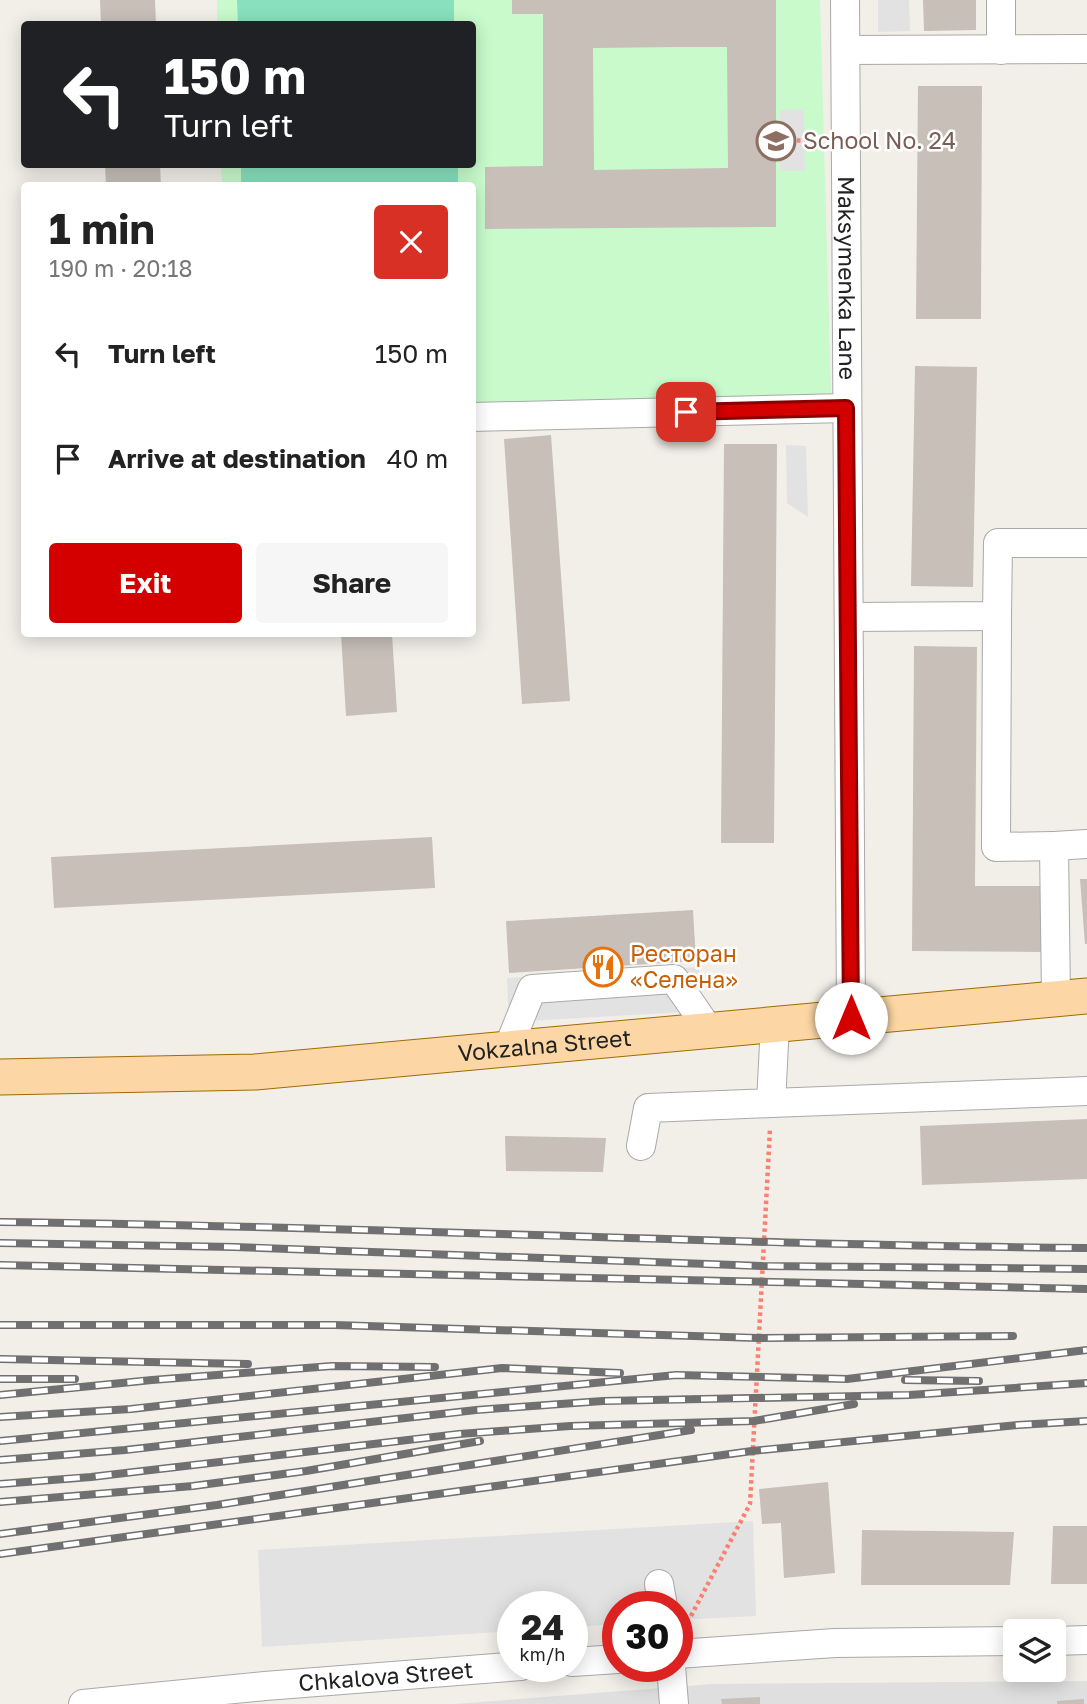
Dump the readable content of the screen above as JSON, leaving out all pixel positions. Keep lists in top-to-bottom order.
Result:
{
  "streets": {
    "main road": ["Vokzalna Street"],
    "street": ["Maksymenka Lane", "Chkalova Street"]
  },
  "crossings": [
    ["Maksymenka Lane", "Vokzalna Street"]
  ],
  "places": {
    "school or university": ["School No. 24"],
    "restaurant": ["Ресторан «Селена»"]
  },
  "page": {
    "turn": ["150 m", "Turn left"],
    "heading": ["1 min", "190 m · 20:18"],
    "list": [
      {
        "name": "Turn left",
        "value": "150 m"
      },
      {
        "name": "Arrive at destination",
        "value": "40 m"
      }
    ],
    "buttons": ["Exit", "Share"],
    "speed": "24 km/h",
    "limit": "30"
  }
}
